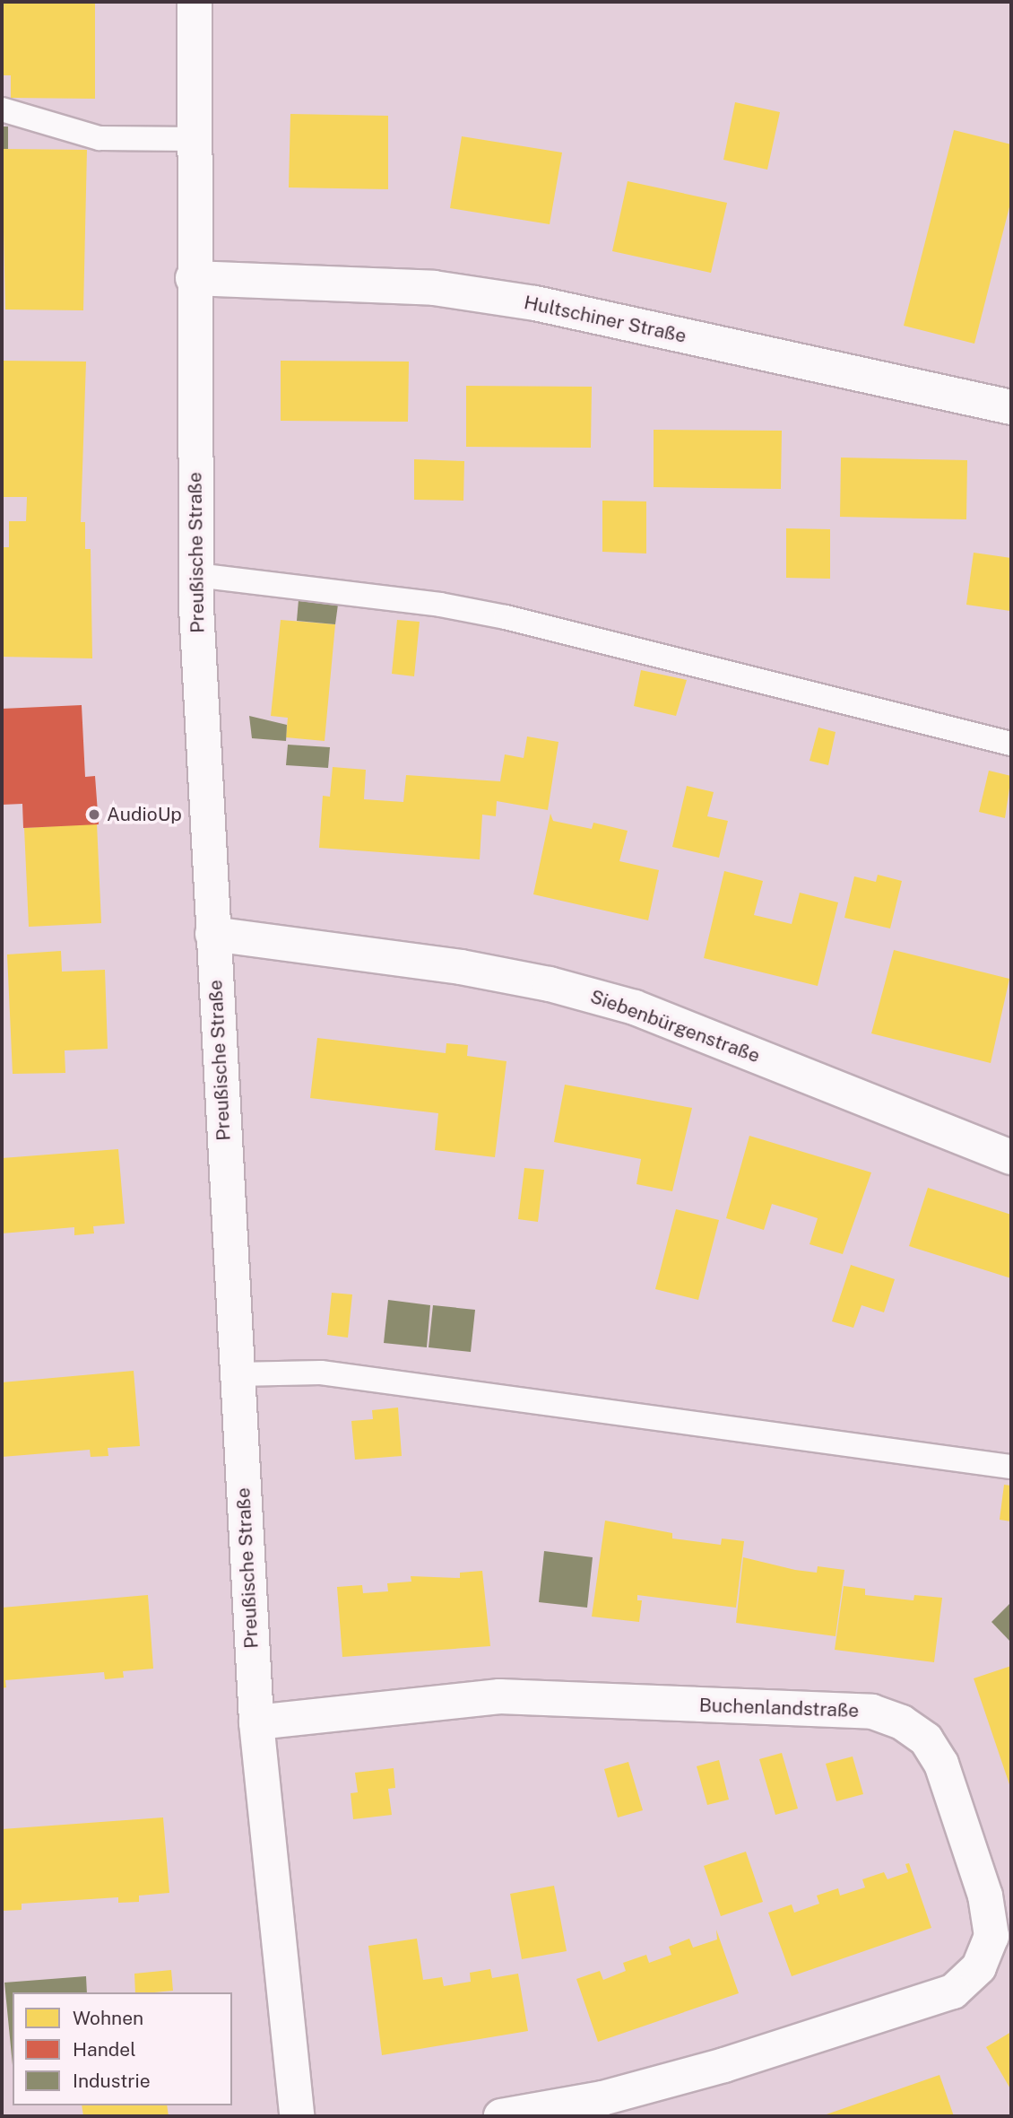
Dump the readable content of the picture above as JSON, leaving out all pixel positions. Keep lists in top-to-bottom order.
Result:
{
  "streets": {
    "street": [
      "Hultschiner Straße",
      "Preußische Straße",
      "Siebenbürgenstraße",
      "Buchenlandstraße"
    ]
  },
  "crossings": [
    ["Hultschiner Straße", "Preußische Straße"],
    ["Preußische Straße", "Siebenbürgenstraße"],
    ["Preußische Straße", "Buchenlandstraße"]
  ],
  "places": ["AudioUp"],
  "legend": ["Wohnen", "Handel", "Industrie"]
}
